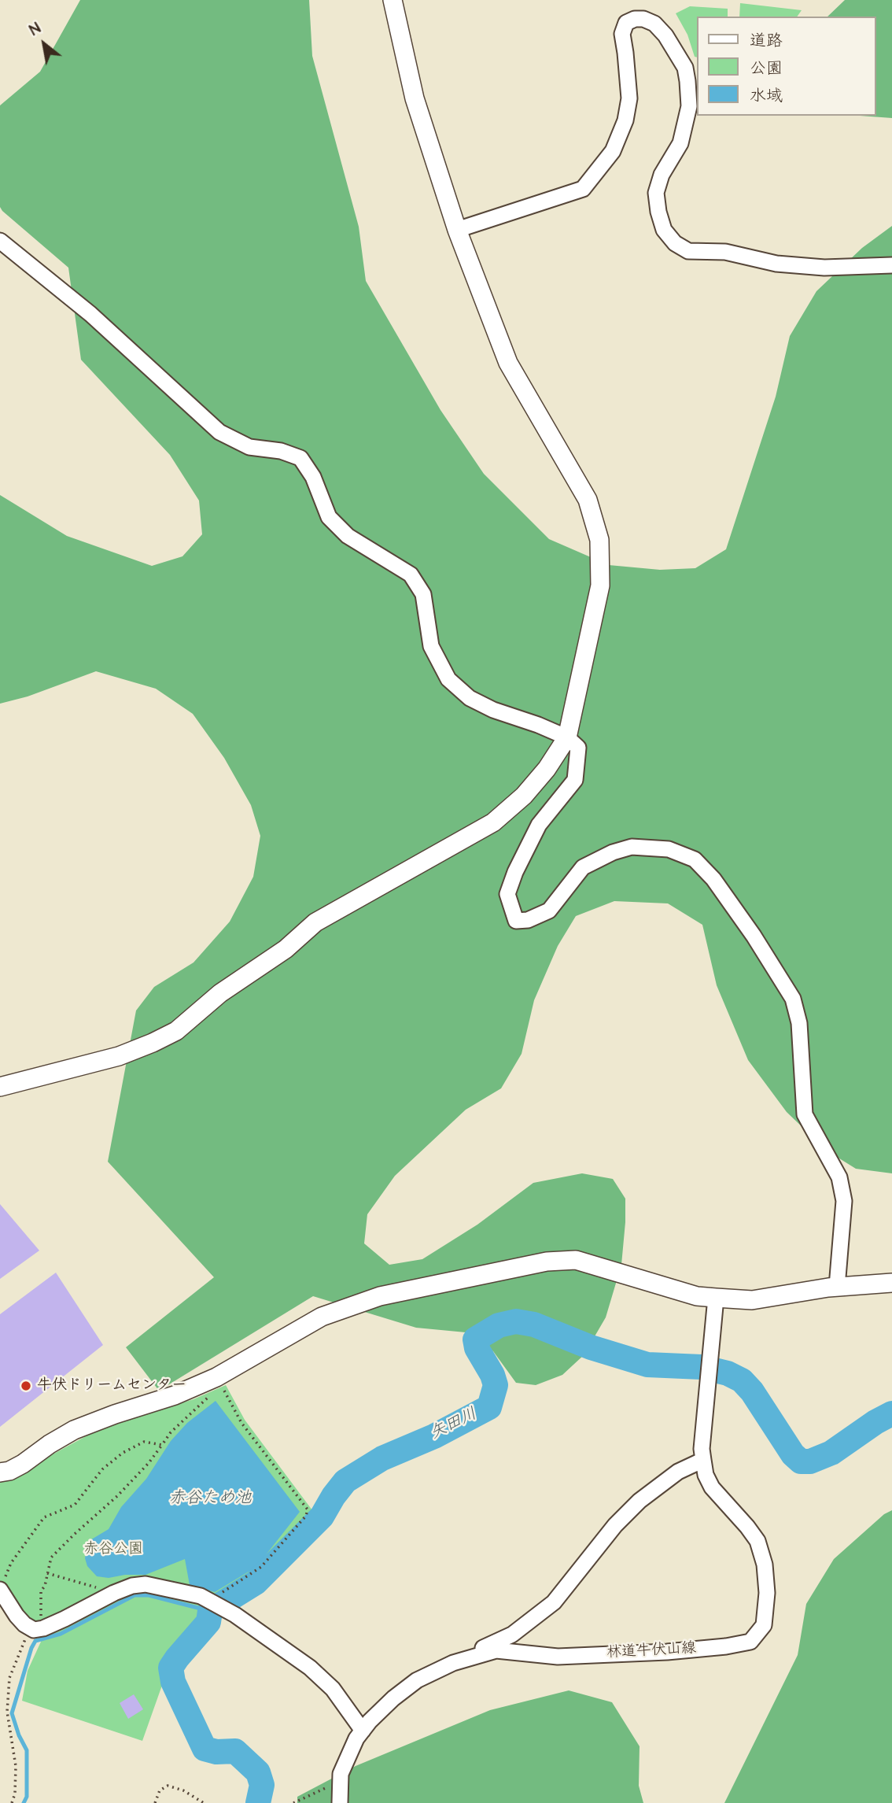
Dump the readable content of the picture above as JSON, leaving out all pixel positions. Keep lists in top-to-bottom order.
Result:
{
  "streets": {
    "street": ["林道牛伏山線"]
  },
  "water": ["矢田川", "赤谷ため池"],
  "parks": ["赤谷公園"],
  "places": ["牛伏ドリームセンター"],
  "legend": ["道路", "公園", "水域"],
  "north": "top left"
}
